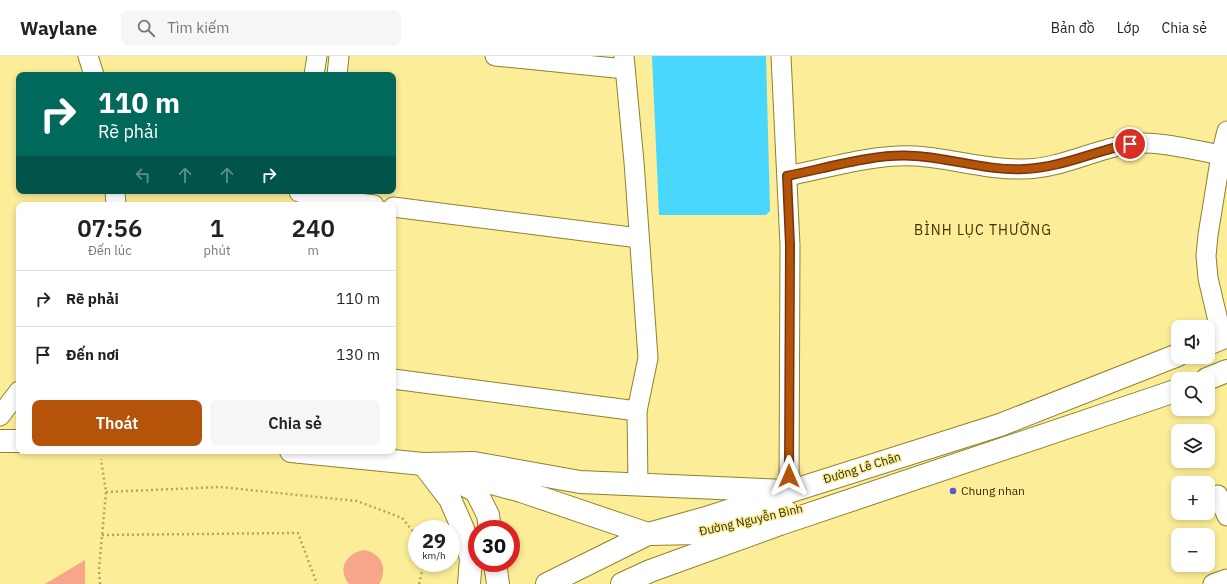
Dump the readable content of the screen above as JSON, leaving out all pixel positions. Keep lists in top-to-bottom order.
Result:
{
  "streets": {
    "main road": ["Đường Lê Chân", "Đường Nguyễn Bình"]
  },
  "crossings": [
    ["Đường Lê Chân", "Đường Nguyễn Bình"]
  ],
  "districts": ["BÌNH LỤC THƯỠNG"],
  "places": ["Chung nhan"],
  "page": {
    "header": "Waylane",
    "search": "Tìm kiếm",
    "nav": ["Bản đồ", "Lớp", "Chia sẻ"],
    "turn": ["110 m", "Rẽ phải"],
    "eta": [
      "07:56",
      "Đến lúc",
      "1",
      "phút",
      "240",
      "m"
    ],
    "list": [
      {
        "name": "Rẽ phải",
        "value": "110 m"
      },
      {
        "name": "Đến nơi",
        "value": "130 m"
      }
    ],
    "map_buttons": ["+", "−"],
    "buttons": ["Thoát", "Chia sẻ"],
    "speed": "29 km/h",
    "limit": "30"
  }
}
